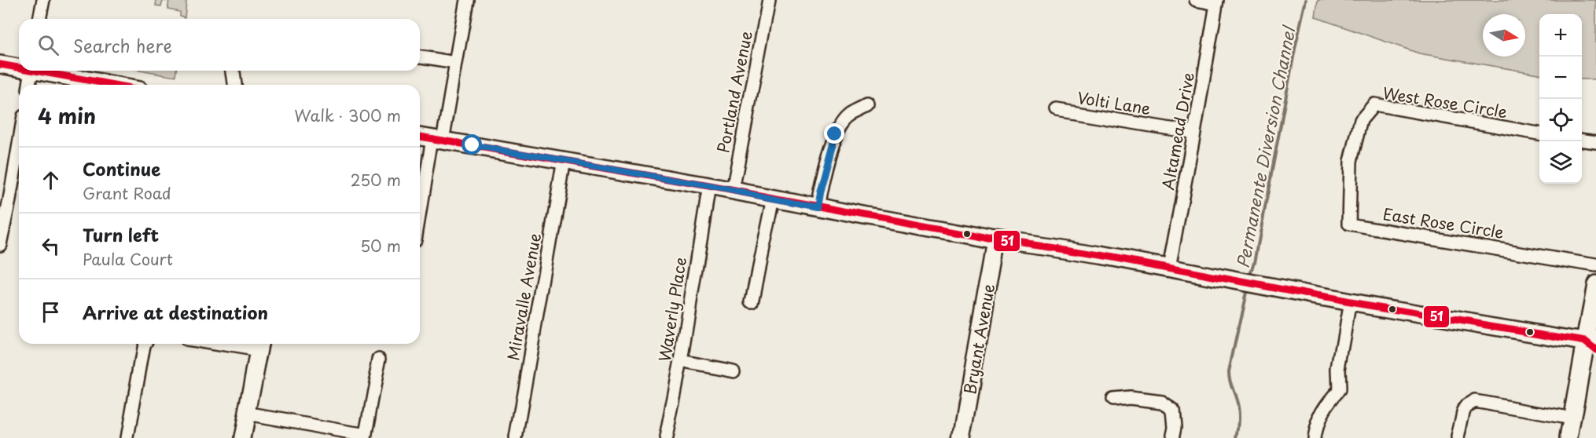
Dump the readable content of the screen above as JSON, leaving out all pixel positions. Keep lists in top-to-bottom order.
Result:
{
  "streets": {
    "main road": ["Bryant Avenue"],
    "street": [
      "Portland Avenue",
      "West Rose Circle",
      "Volti Lane",
      "Altamead Drive",
      "East Rose Circle",
      "Miravalle Avenue",
      "Waverly Place"
    ]
  },
  "crossings": [
    ["West Rose Circle", "East Rose Circle"],
    ["Volti Lane", "Altamead Drive"]
  ],
  "water": ["Permanente Diversion Channel"],
  "lines": ["transit line 51"],
  "north": "right",
  "page": {
    "map_buttons": ["+", "−"],
    "search": "Search here",
    "heading": ["4 min", "Walk · 300 m"],
    "list": [
      ["Continue", "Grant Road", "250 m"],
      ["Turn left", "Paula Court", "50 m"],
      "Arrive at destination"
    ]
  }
}
